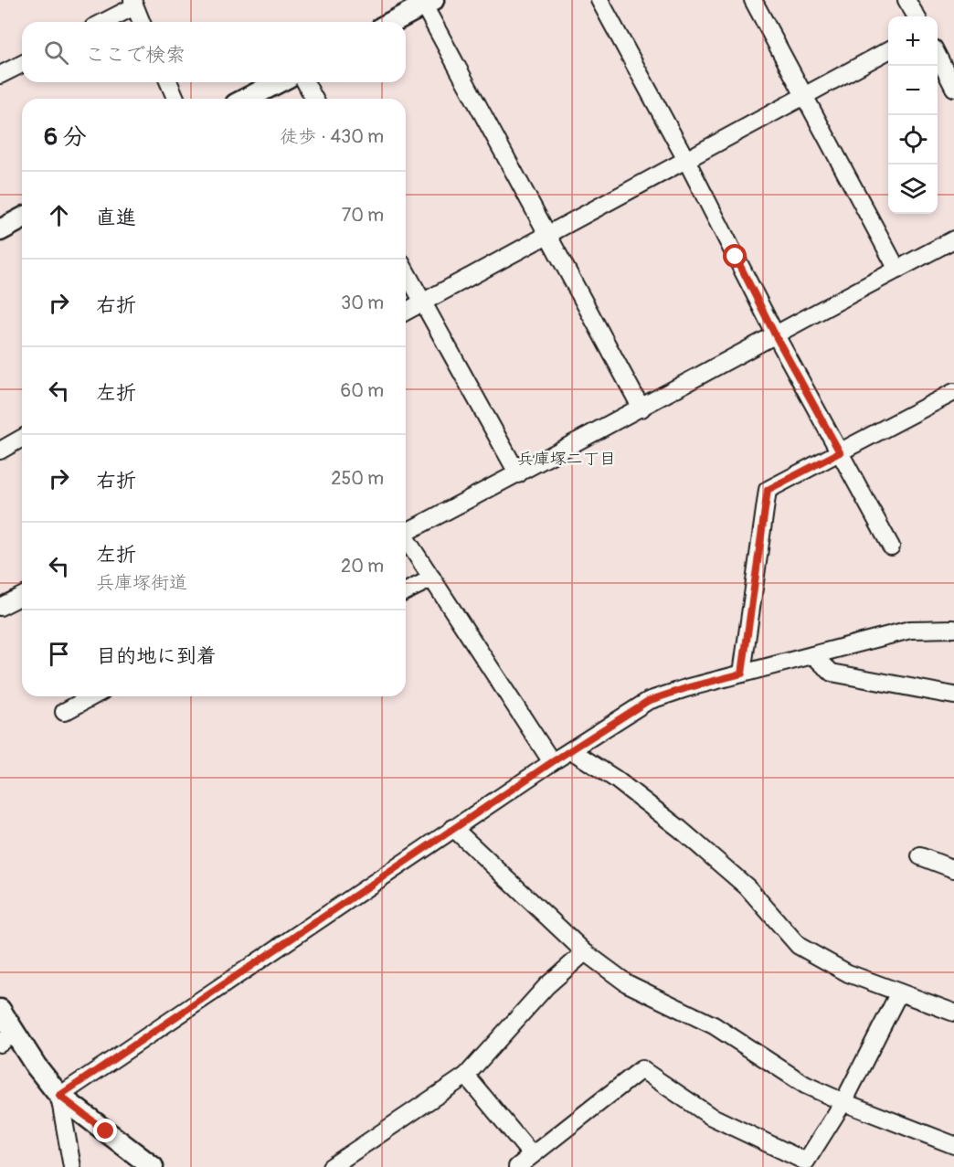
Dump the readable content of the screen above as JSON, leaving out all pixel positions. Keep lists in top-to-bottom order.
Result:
{
  "districts": ["兵庫塚二丁目"],
  "page": {
    "map_buttons": ["+", "−"],
    "search": "ここで検索",
    "heading": ["6 分", "徒歩 · 430 m"],
    "list": [
      ["直進", "70 m"],
      ["右折", "30 m"],
      ["左折", "60 m"],
      ["右折", "250 m"],
      ["左折", "兵庫塚街道", "20 m"],
      "目的地に到着"
    ]
  }
}
